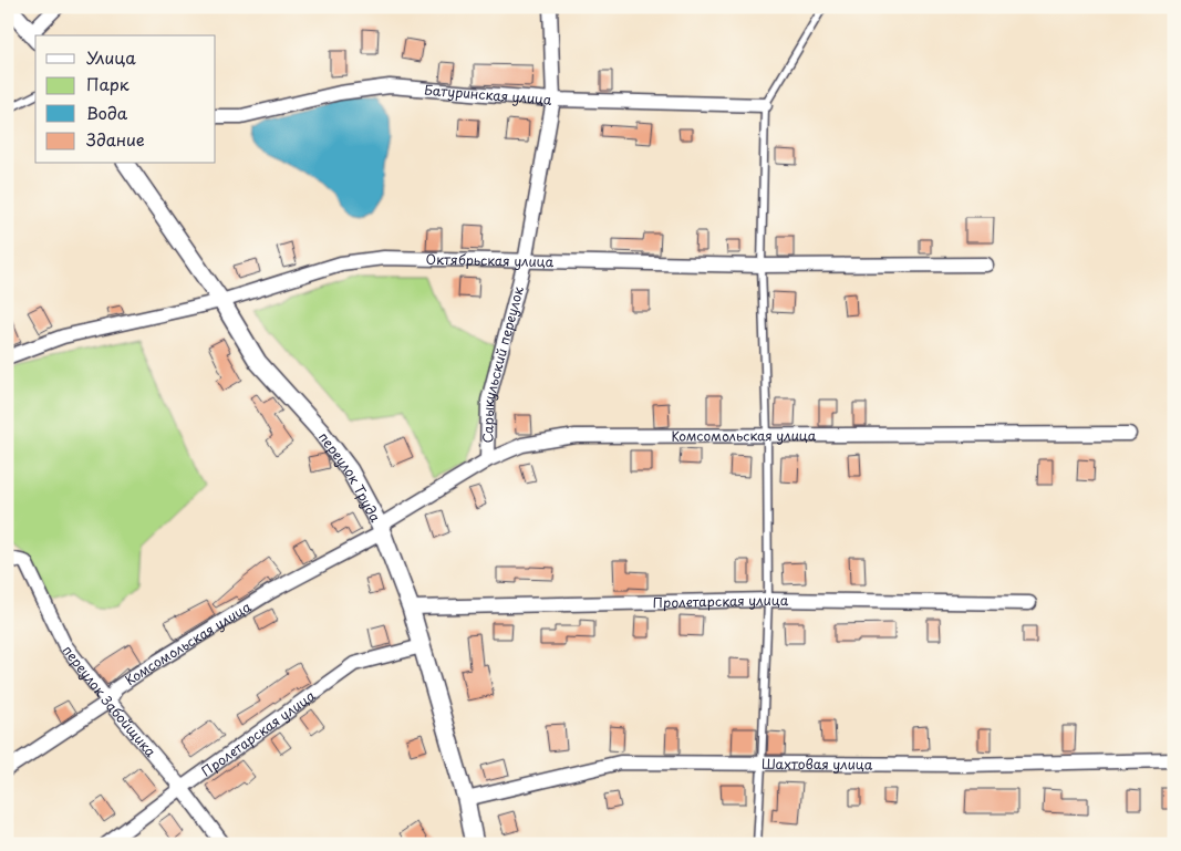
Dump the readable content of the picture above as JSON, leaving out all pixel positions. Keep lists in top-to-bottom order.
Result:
{
  "streets": {
    "street": [
      "Батуринская улица",
      "Октябрьская улица",
      "Сарыкульский переулок",
      "Комсомольская улица",
      "переулок Труда",
      "Пролетарская улица",
      "переулок Забойщика",
      "Шахтовая улица"
    ]
  },
  "crossings": [
    ["Батуринская улица", "Сарыкульский переулок"],
    ["Октябрьская улица", "Сарыкульский переулок"],
    ["Октябрьская улица", "переулок Труда"],
    ["Сарыкульский переулок", "Комсомольская улица"],
    ["Комсомольская улица", "переулок Труда"],
    ["Комсомольская улица", "переулок Забойщика"],
    ["переулок Труда", "Пролетарская улица"],
    ["переулок Труда", "Шахтовая улица"],
    ["Пролетарская улица", "переулок Забойщика"]
  ],
  "legend": [
    "Улица",
    "Парк",
    "Вода",
    "Здание"
  ]
}
